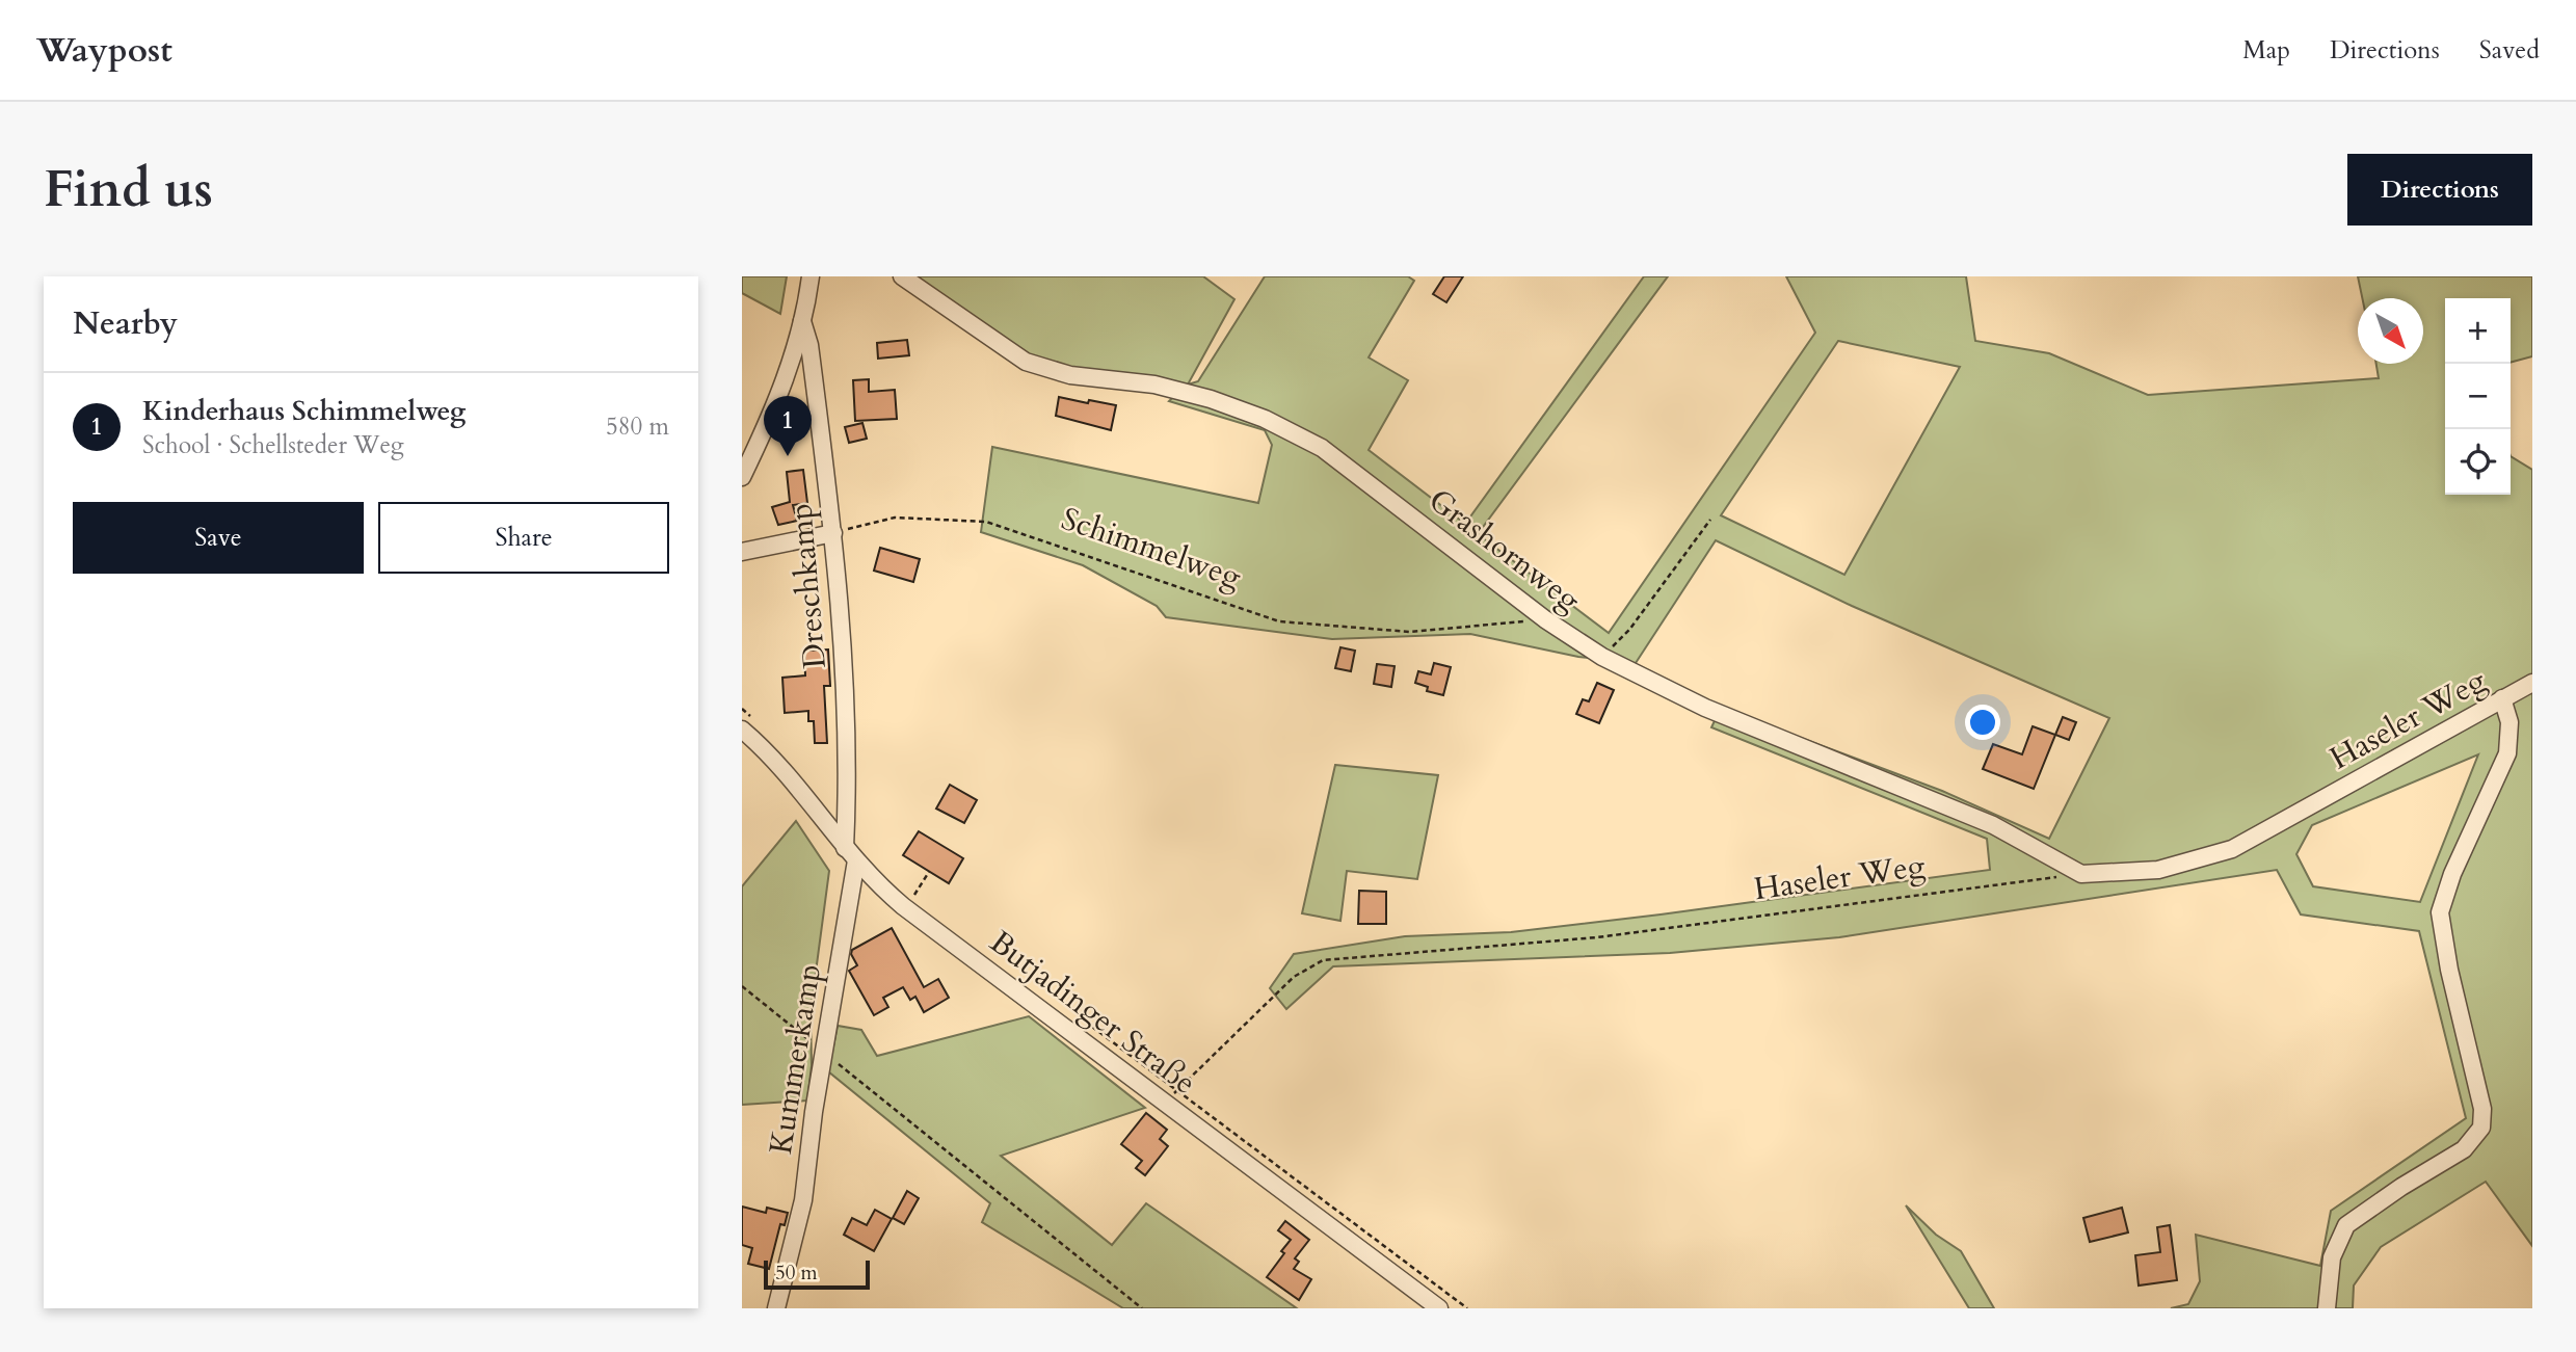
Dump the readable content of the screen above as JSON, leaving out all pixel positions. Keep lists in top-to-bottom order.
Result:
{
  "streets": {
    "street": [
      "Grashornweg",
      "Dreschkamp",
      "Haseler Weg",
      "Butjadinger Straße",
      "Kummerkamp"
    ],
    "path": ["Schimmelweg"]
  },
  "crossings": [
    ["Schimmelweg", "Grashornweg"],
    ["Schimmelweg", "Dreschkamp"],
    ["Grashornweg", "Haseler Weg"],
    ["Dreschkamp", "Butjadinger Straße"],
    ["Dreschkamp", "Kummerkamp"],
    ["Haseler Weg", "Butjadinger Straße"],
    ["Butjadinger Straße", "Kummerkamp"]
  ],
  "scale_bar": "50 m",
  "north": "bottom right",
  "page": {
    "header": "Waypost",
    "nav": ["Map", "Directions", "Saved"],
    "buttons": [
      "Directions",
      ["Save", "Share"]
    ],
    "title": "Find us",
    "heading": "Nearby",
    "map_buttons": ["+", "−"],
    "list": [
      {
        "mark": "1",
        "name": "Kinderhaus Schimmelweg",
        "note": "School · Schellsteder Weg",
        "value": "580 m"
      }
    ],
    "pins": "1",
    "scale": "50 m"
  }
}
